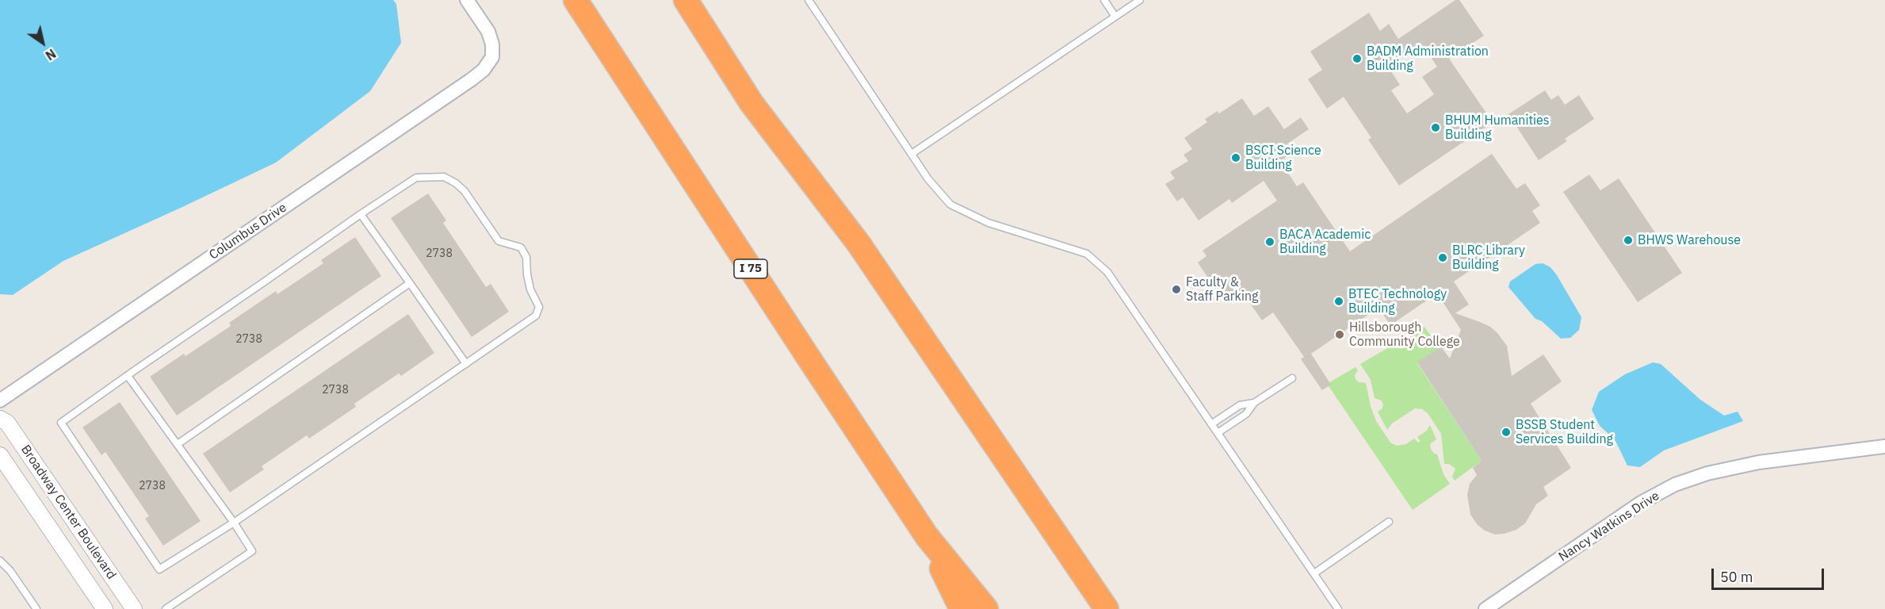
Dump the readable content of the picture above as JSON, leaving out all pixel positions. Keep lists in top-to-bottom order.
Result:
{
  "streets": {
    "highway": ["I 75"],
    "street": ["Columbus Drive", "Broadway Center Boulevard", "Nancy Watkins Drive"]
  },
  "places": [
    "BADM Administration Building",
    "BHUM Humanities Building",
    "BSCI Science Building",
    "BHWS Warehouse",
    "BACA Academic Building",
    "BLRC Library Building",
    "Faculty & Staff Parking",
    "BTEC Technology Building",
    "Hillsborough Community College",
    "BSSB Student Services Building"
  ],
  "house_numbers": [
    "2738",
    "2738",
    "2738",
    "2738"
  ],
  "scale_bar": "50 m",
  "north": "bottom right"
}
